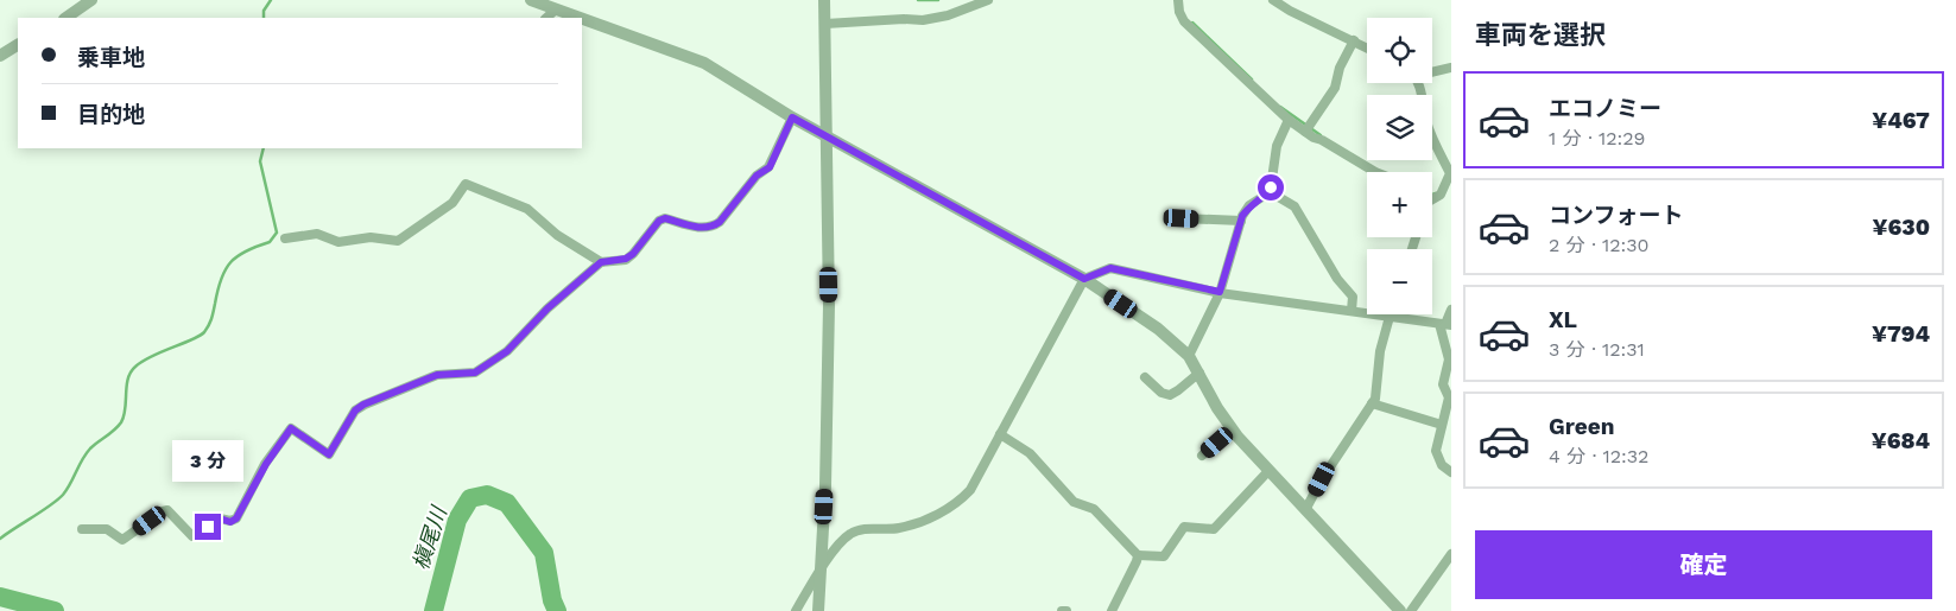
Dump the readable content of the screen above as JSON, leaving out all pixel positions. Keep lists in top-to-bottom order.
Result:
{
  "water": ["槇尾川"],
  "page": {
    "heading": "車両を選択",
    "map_buttons": ["+", "−"],
    "banner": ["乗車地", "目的地"],
    "list": [
      {
        "name": "エコノミー",
        "note": "1 分 · 12:29",
        "value": "¥467"
      },
      {
        "name": "コンフォート",
        "note": "2 分 · 12:30",
        "value": "¥630"
      },
      {
        "name": "XL",
        "note": "3 分 · 12:31",
        "value": "¥794"
      },
      {
        "name": "Green",
        "note": "4 分 · 12:32",
        "value": "¥684"
      }
    ],
    "bubble": "3 分",
    "buttons": "確定"
  }
}
